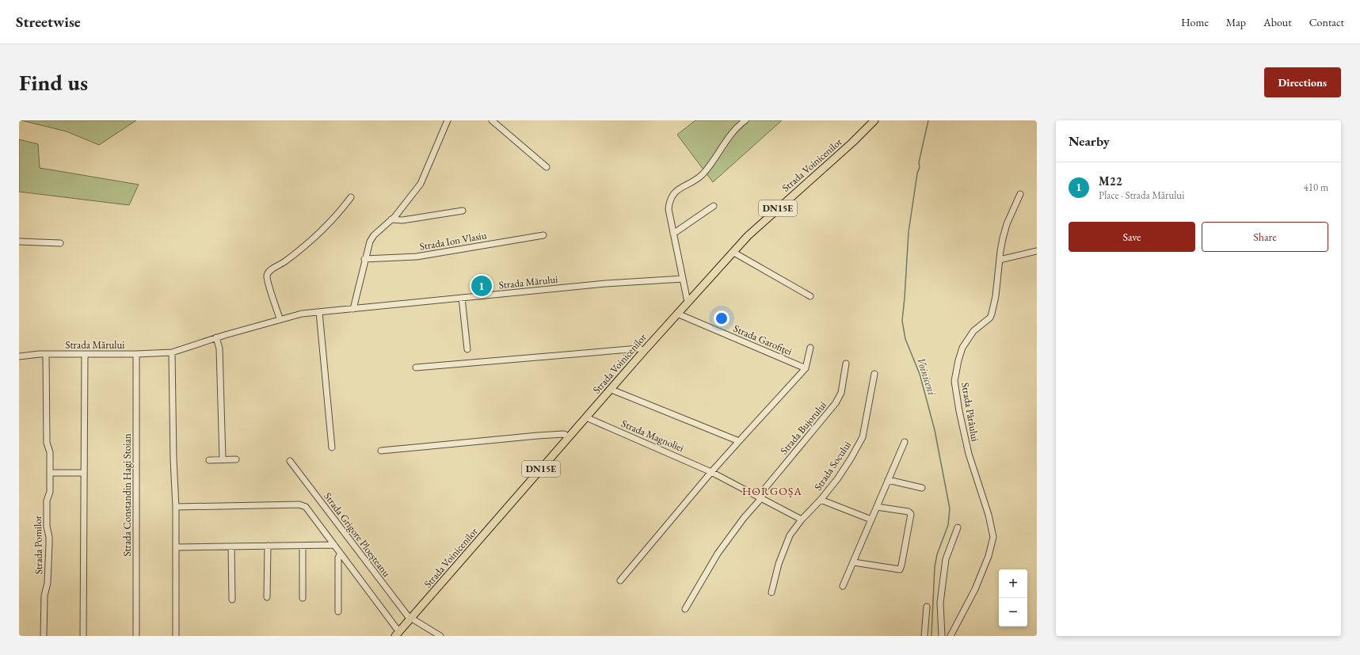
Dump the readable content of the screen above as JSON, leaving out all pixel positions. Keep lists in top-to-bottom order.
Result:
{
  "streets": {
    "main road": ["Strada Voinicenilor", "DN15E"],
    "street": [
      "Strada Ion Vlasiu",
      "Strada Mărului",
      "Strada Garofiței",
      "Strada Pârâului",
      "Strada Bujorului",
      "Strada Magnoliei",
      "Strada Socului",
      "Strada Constandin Hagi Stoian",
      "Strada Grigore Ploeșteanu",
      "Strada Pomilor"
    ]
  },
  "crossings": [
    ["Strada Voinicenilor", "Strada Garofiței"],
    ["Strada Voinicenilor", "Strada Magnoliei"],
    ["Strada Voinicenilor", "Strada Grigore Ploeșteanu"],
    ["Strada Mărului", "Strada Constandin Hagi Stoian"],
    ["Strada Mărului", "Strada Pomilor"],
    ["Strada Bujorului", "Strada Magnoliei"],
    ["Strada Magnoliei", "Strada Socului"]
  ],
  "districts": ["HORGOȘA"],
  "water": ["Voiniceni"],
  "page": {
    "header": "Streetwise",
    "nav": [
      "Home",
      "Map",
      "About",
      "Contact"
    ],
    "buttons": [
      "Directions",
      ["Save", "Share"]
    ],
    "title": "Find us",
    "heading": "Nearby",
    "list": [
      {
        "mark": "1",
        "name": "M22",
        "note": "Place · Strada Mărului",
        "value": "410 m"
      }
    ],
    "pins": "1",
    "map_buttons": ["+", "−"]
  }
}
